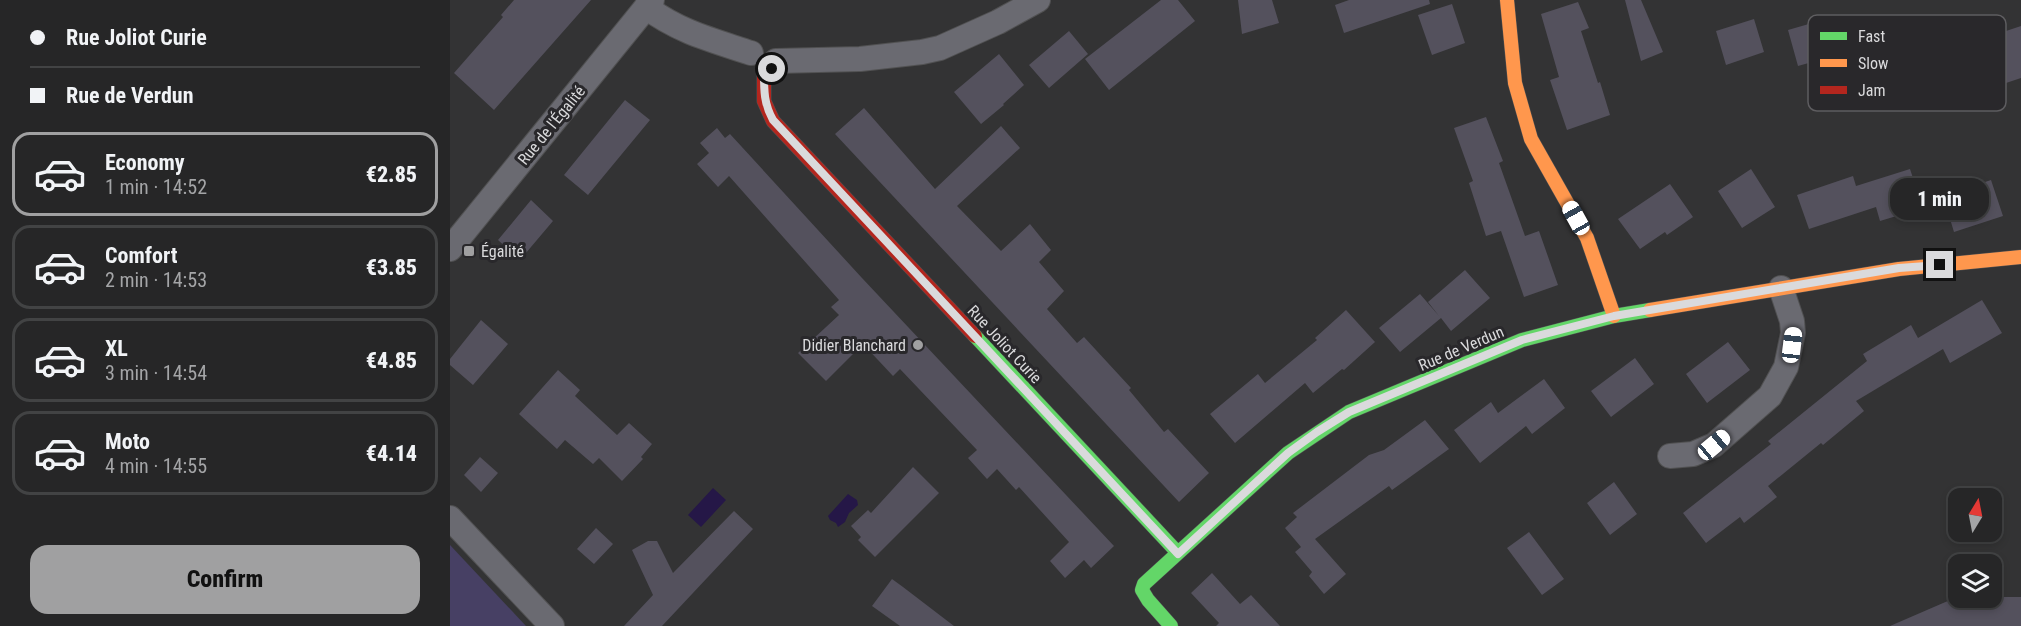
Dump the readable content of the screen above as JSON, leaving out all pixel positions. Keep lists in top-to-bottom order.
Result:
{
  "streets": {
    "street": ["Rue de l'Égalité", "Rue Joliot Curie", "Rue de Verdun"]
  },
  "crossings": [
    ["Rue Joliot Curie", "Rue de Verdun"]
  ],
  "places": {
    "transit": ["Égalité"],
    "other": ["Didier Blanchard"]
  },
  "legend": ["Fast", "Slow", "Jam"],
  "north": "top",
  "page": {
    "banner": ["Rue Joliot Curie", "Rue de Verdun"],
    "list": [
      {
        "name": "Economy",
        "note": "1 min · 14:52",
        "value": "€2.85"
      },
      {
        "name": "Comfort",
        "note": "2 min · 14:53",
        "value": "€3.85"
      },
      {
        "name": "XL",
        "note": "3 min · 14:54",
        "value": "€4.85"
      },
      {
        "name": "Moto",
        "note": "4 min · 14:55",
        "value": "€4.14"
      }
    ],
    "bubble": "1 min",
    "buttons": "Confirm"
  }
}
